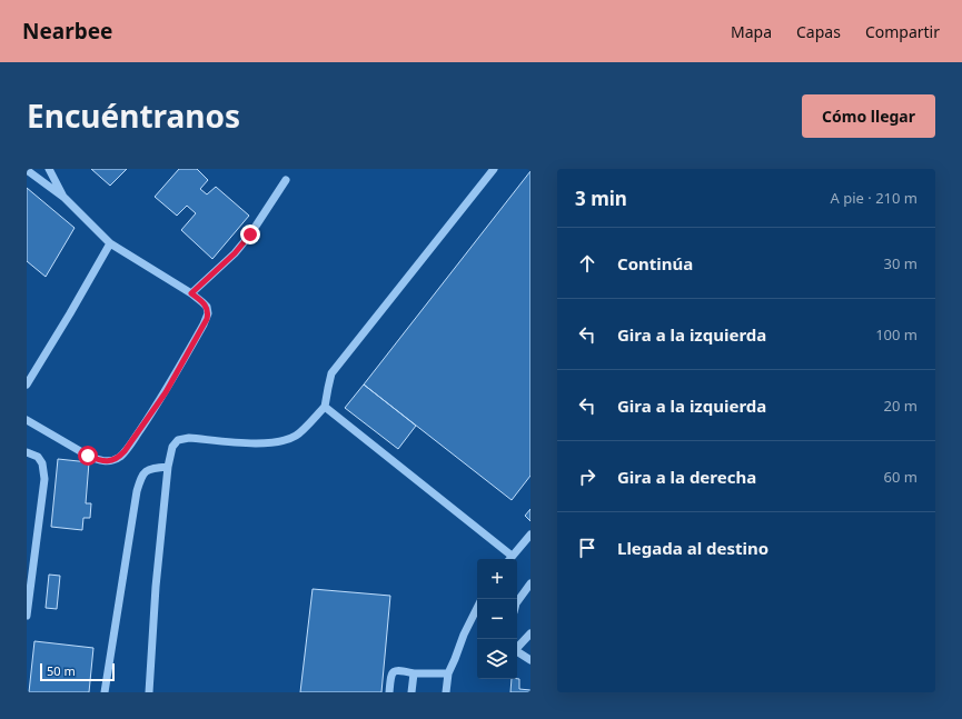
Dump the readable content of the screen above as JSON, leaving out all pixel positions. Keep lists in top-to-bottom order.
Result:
{
  "scale_bar": "50 m",
  "page": {
    "header": "Nearbee",
    "nav": ["Mapa", "Capas", "Compartir"],
    "title": "Encuéntranos",
    "buttons": "Cómo llegar",
    "heading": ["3 min", "A pie · 210 m"],
    "list": [
      ["Continúa", "30 m"],
      ["Gira a la izquierda", "100 m"],
      ["Gira a la izquierda", "20 m"],
      ["Gira a la derecha", "60 m"],
      "Llegada al destino"
    ],
    "map_buttons": ["+", "−"],
    "scale": "50 m"
  }
}
